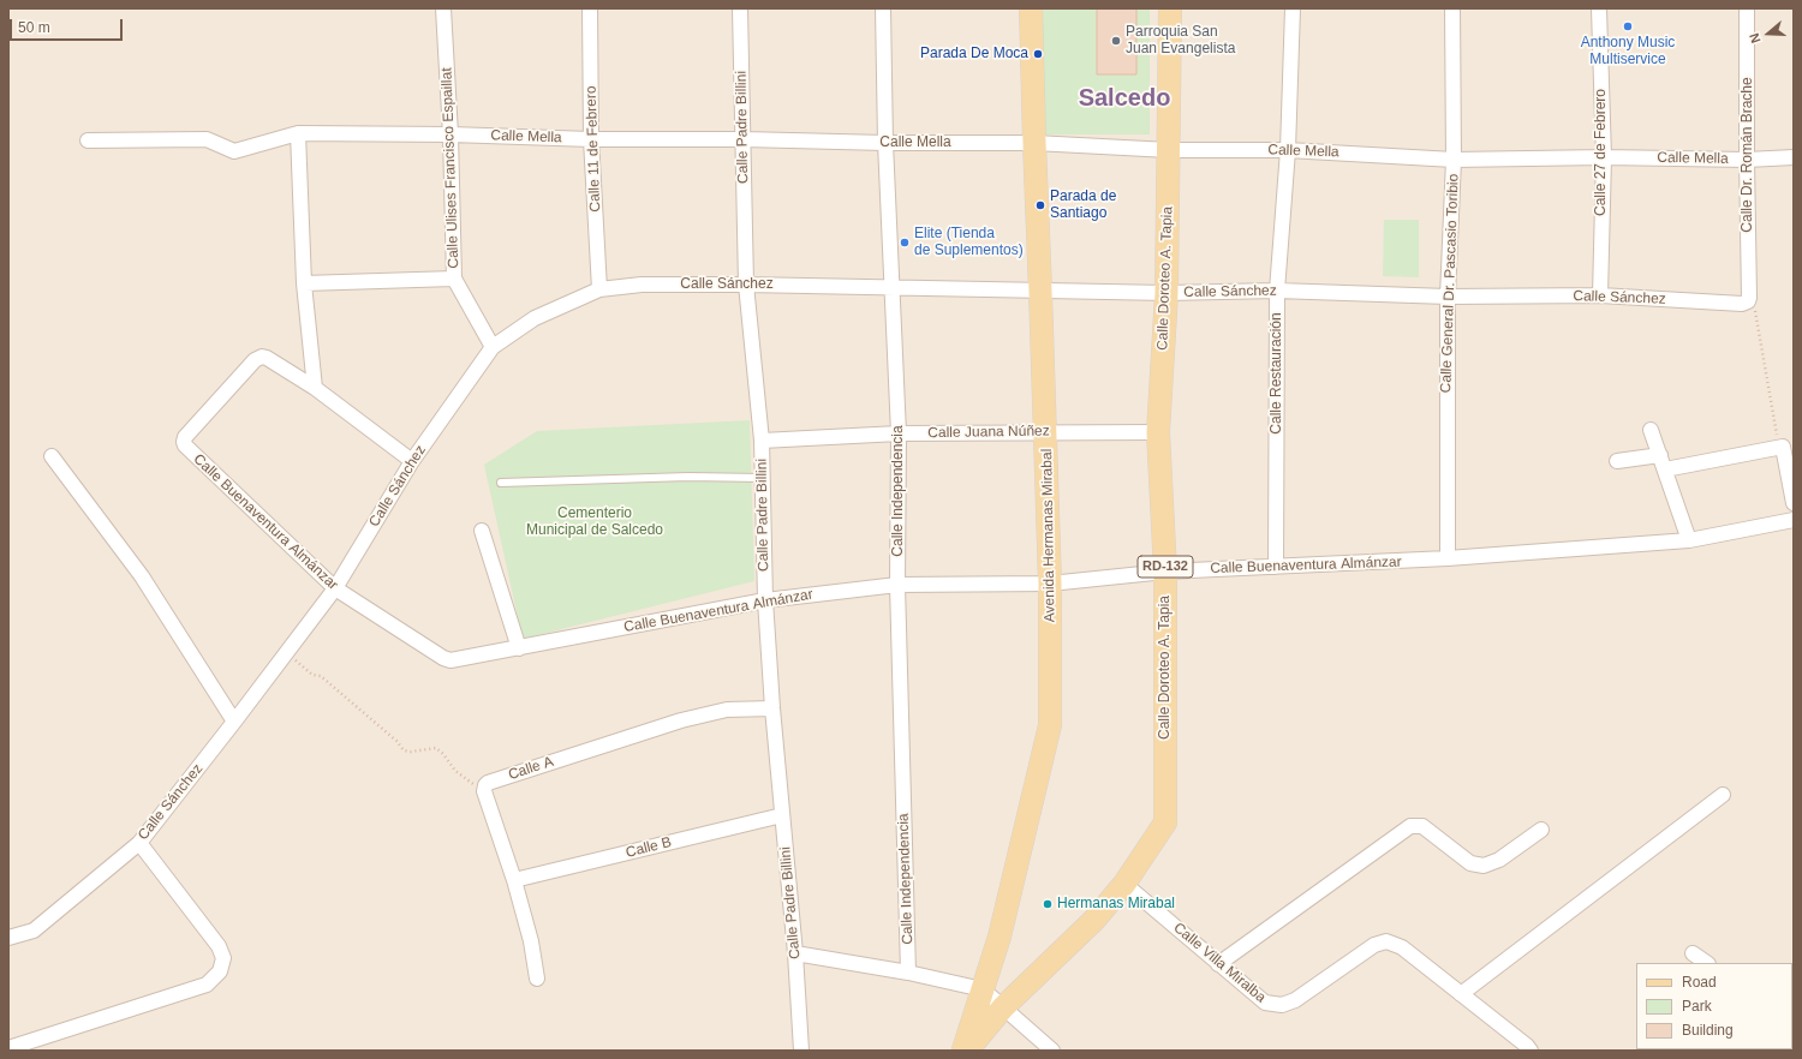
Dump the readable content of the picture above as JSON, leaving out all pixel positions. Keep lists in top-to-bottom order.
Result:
{
  "streets": {
    "main road": ["Calle Doroteo A. Tapia", "Avenida Hermanas Mirabal", "RD-132"],
    "street": [
      "Calle Padre Billini",
      "Calle Mella",
      "Calle 11 de Febrero",
      "Calle 27 de Febrero",
      "Calle Dr. Román Brache",
      "Calle Ulises Francisco Espaillat",
      "Calle General Dr. Pascasio Toribio",
      "Calle Sánchez",
      "Calle Restauración",
      "Calle Juana Núñez",
      "Calle Independencia",
      "Calle Buenaventura Almánzar",
      "Calle A",
      "Calle B",
      "Calle Villa Miralba"
    ]
  },
  "crossings": [
    ["Calle Padre Billini", "Calle Mella"],
    ["Calle Padre Billini", "Calle Sánchez"],
    ["Calle Padre Billini", "Calle Juana Núñez"],
    ["Calle Padre Billini", "Calle Buenaventura Almánzar"],
    ["Calle Padre Billini", "Calle A"],
    ["Calle Padre Billini", "Calle B"],
    ["Calle Mella", "Calle 11 de Febrero"],
    ["Calle Mella", "Calle 27 de Febrero"],
    ["Calle Mella", "Calle Dr. Román Brache"],
    ["Calle Mella", "Calle Ulises Francisco Espaillat"],
    ["Calle Mella", "Calle Doroteo A. Tapia"],
    ["Calle Mella", "Calle General Dr. Pascasio Toribio"],
    ["Calle Mella", "Calle Restauración"],
    ["Calle Mella", "Calle Independencia"],
    ["Calle Mella", "Avenida Hermanas Mirabal"],
    ["Calle 11 de Febrero", "Calle Sánchez"],
    ["Calle 27 de Febrero", "Calle Sánchez"],
    ["Calle Dr. Román Brache", "Calle Sánchez"],
    ["Calle Ulises Francisco Espaillat", "Calle Sánchez"],
    ["Calle Doroteo A. Tapia", "Calle Sánchez"],
    ["Calle Doroteo A. Tapia", "Calle Juana Núñez"],
    ["Calle Doroteo A. Tapia", "Calle Buenaventura Almánzar"],
    ["Calle Doroteo A. Tapia", "Calle Villa Miralba"],
    ["Calle General Dr. Pascasio Toribio", "Calle Sánchez"],
    ["Calle General Dr. Pascasio Toribio", "Calle Buenaventura Almánzar"],
    ["Calle Sánchez", "Calle Restauración"],
    ["Calle Sánchez", "Calle Independencia"],
    ["Calle Sánchez", "Calle Buenaventura Almánzar"],
    ["Calle Sánchez", "Avenida Hermanas Mirabal"],
    ["Calle Restauración", "Calle Buenaventura Almánzar"],
    ["Calle Juana Núñez", "Calle Independencia"],
    ["Calle Juana Núñez", "Avenida Hermanas Mirabal"],
    ["Calle Independencia", "Calle Buenaventura Almánzar"],
    ["Calle Buenaventura Almánzar", "Avenida Hermanas Mirabal"]
  ],
  "districts": ["Salcedo"],
  "parks": ["Cementerio Municipal de Salcedo"],
  "places": [
    "Anthony Music Multiservice",
    "Parroquia San Juan Evangelista",
    "Parada De Moca",
    "Parada de Santiago",
    "Elite (Tienda de Suplementos)",
    "Hermanas Mirabal"
  ],
  "legend": ["Road", "Park", "Building"],
  "scale_bar": "50 m",
  "north": "left"
}
